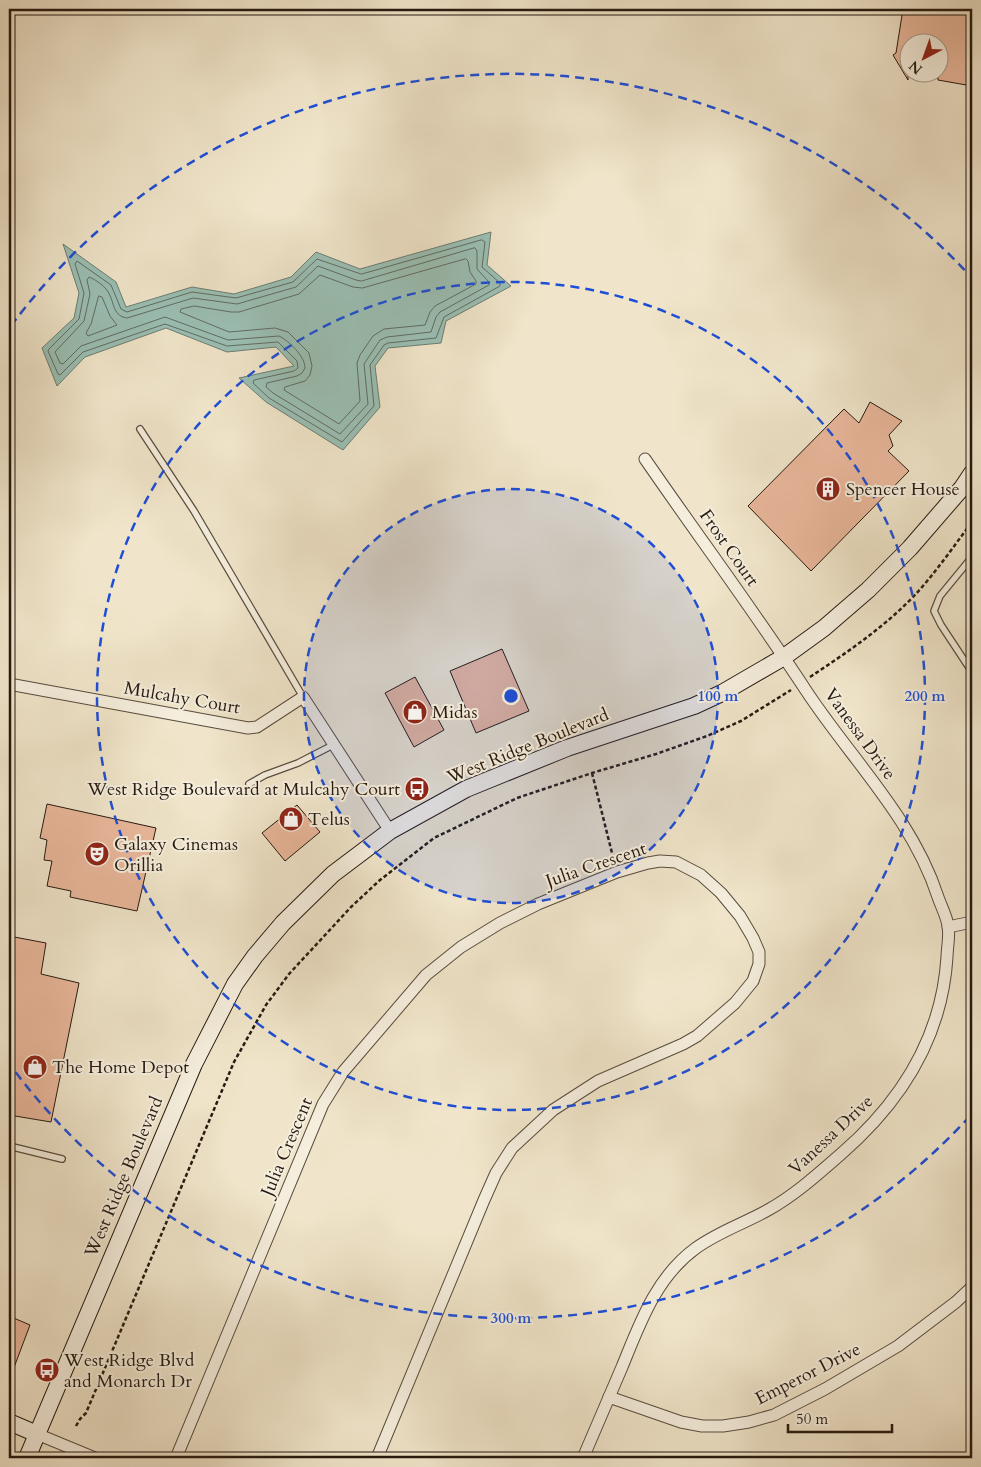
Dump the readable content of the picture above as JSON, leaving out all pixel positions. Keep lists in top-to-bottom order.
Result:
{
  "streets": {
    "street": [
      "Frost Court",
      "Mulcahy Court",
      "Vanessa Drive",
      "West Ridge Boulevard",
      "Julia Crescent",
      "Emperor Drive"
    ]
  },
  "crossings": [
    ["Frost Court", "Vanessa Drive"],
    ["Frost Court", "West Ridge Boulevard"],
    ["Vanessa Drive", "West Ridge Boulevard"],
    ["Vanessa Drive", "Emperor Drive"]
  ],
  "places": {
    "building": ["Spencer House"],
    "shop": ["Midas", "Telus", "The Home Depot"],
    "bus stop": ["West Ridge Boulevard at Mulcahy Court", "West Ridge Blvd and Monarch Dr"],
    "theatre": ["Galaxy Cinemas Orillia"]
  },
  "scale_bar": "50 m",
  "north": "bottom left",
  "rings": ["100 m", "200 m", "300 m"]
}
